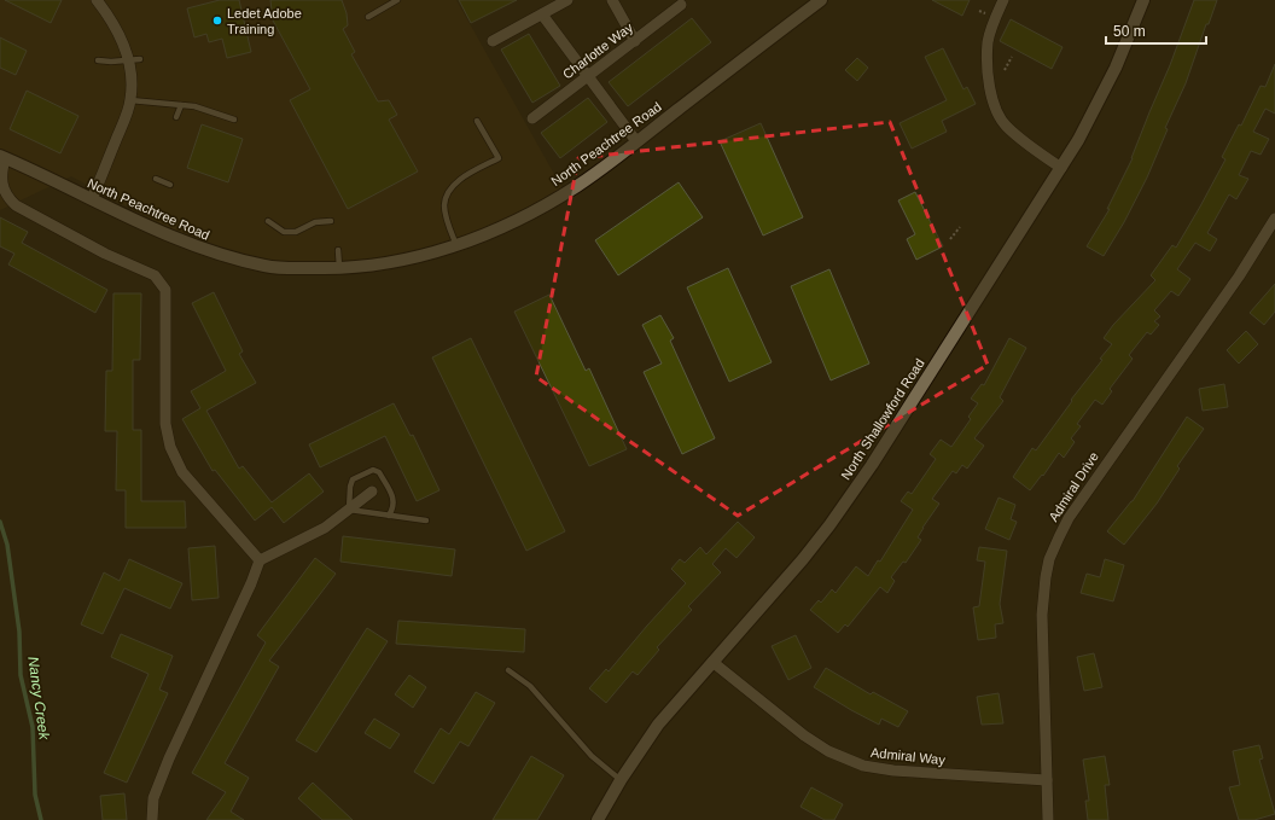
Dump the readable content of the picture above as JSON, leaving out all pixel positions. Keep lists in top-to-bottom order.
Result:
{
  "streets": {
    "street": [
      "Charlotte Way",
      "North Peachtree Road",
      "North Shallowford Road",
      "Admiral Drive",
      "Admiral Way"
    ]
  },
  "crossings": [
    ["North Shallowford Road", "Admiral Way"],
    ["Admiral Drive", "Admiral Way"]
  ],
  "water": ["Nancy Creek"],
  "places": ["Ledet Adobe Training"],
  "scale_bar": "50 m"
}
